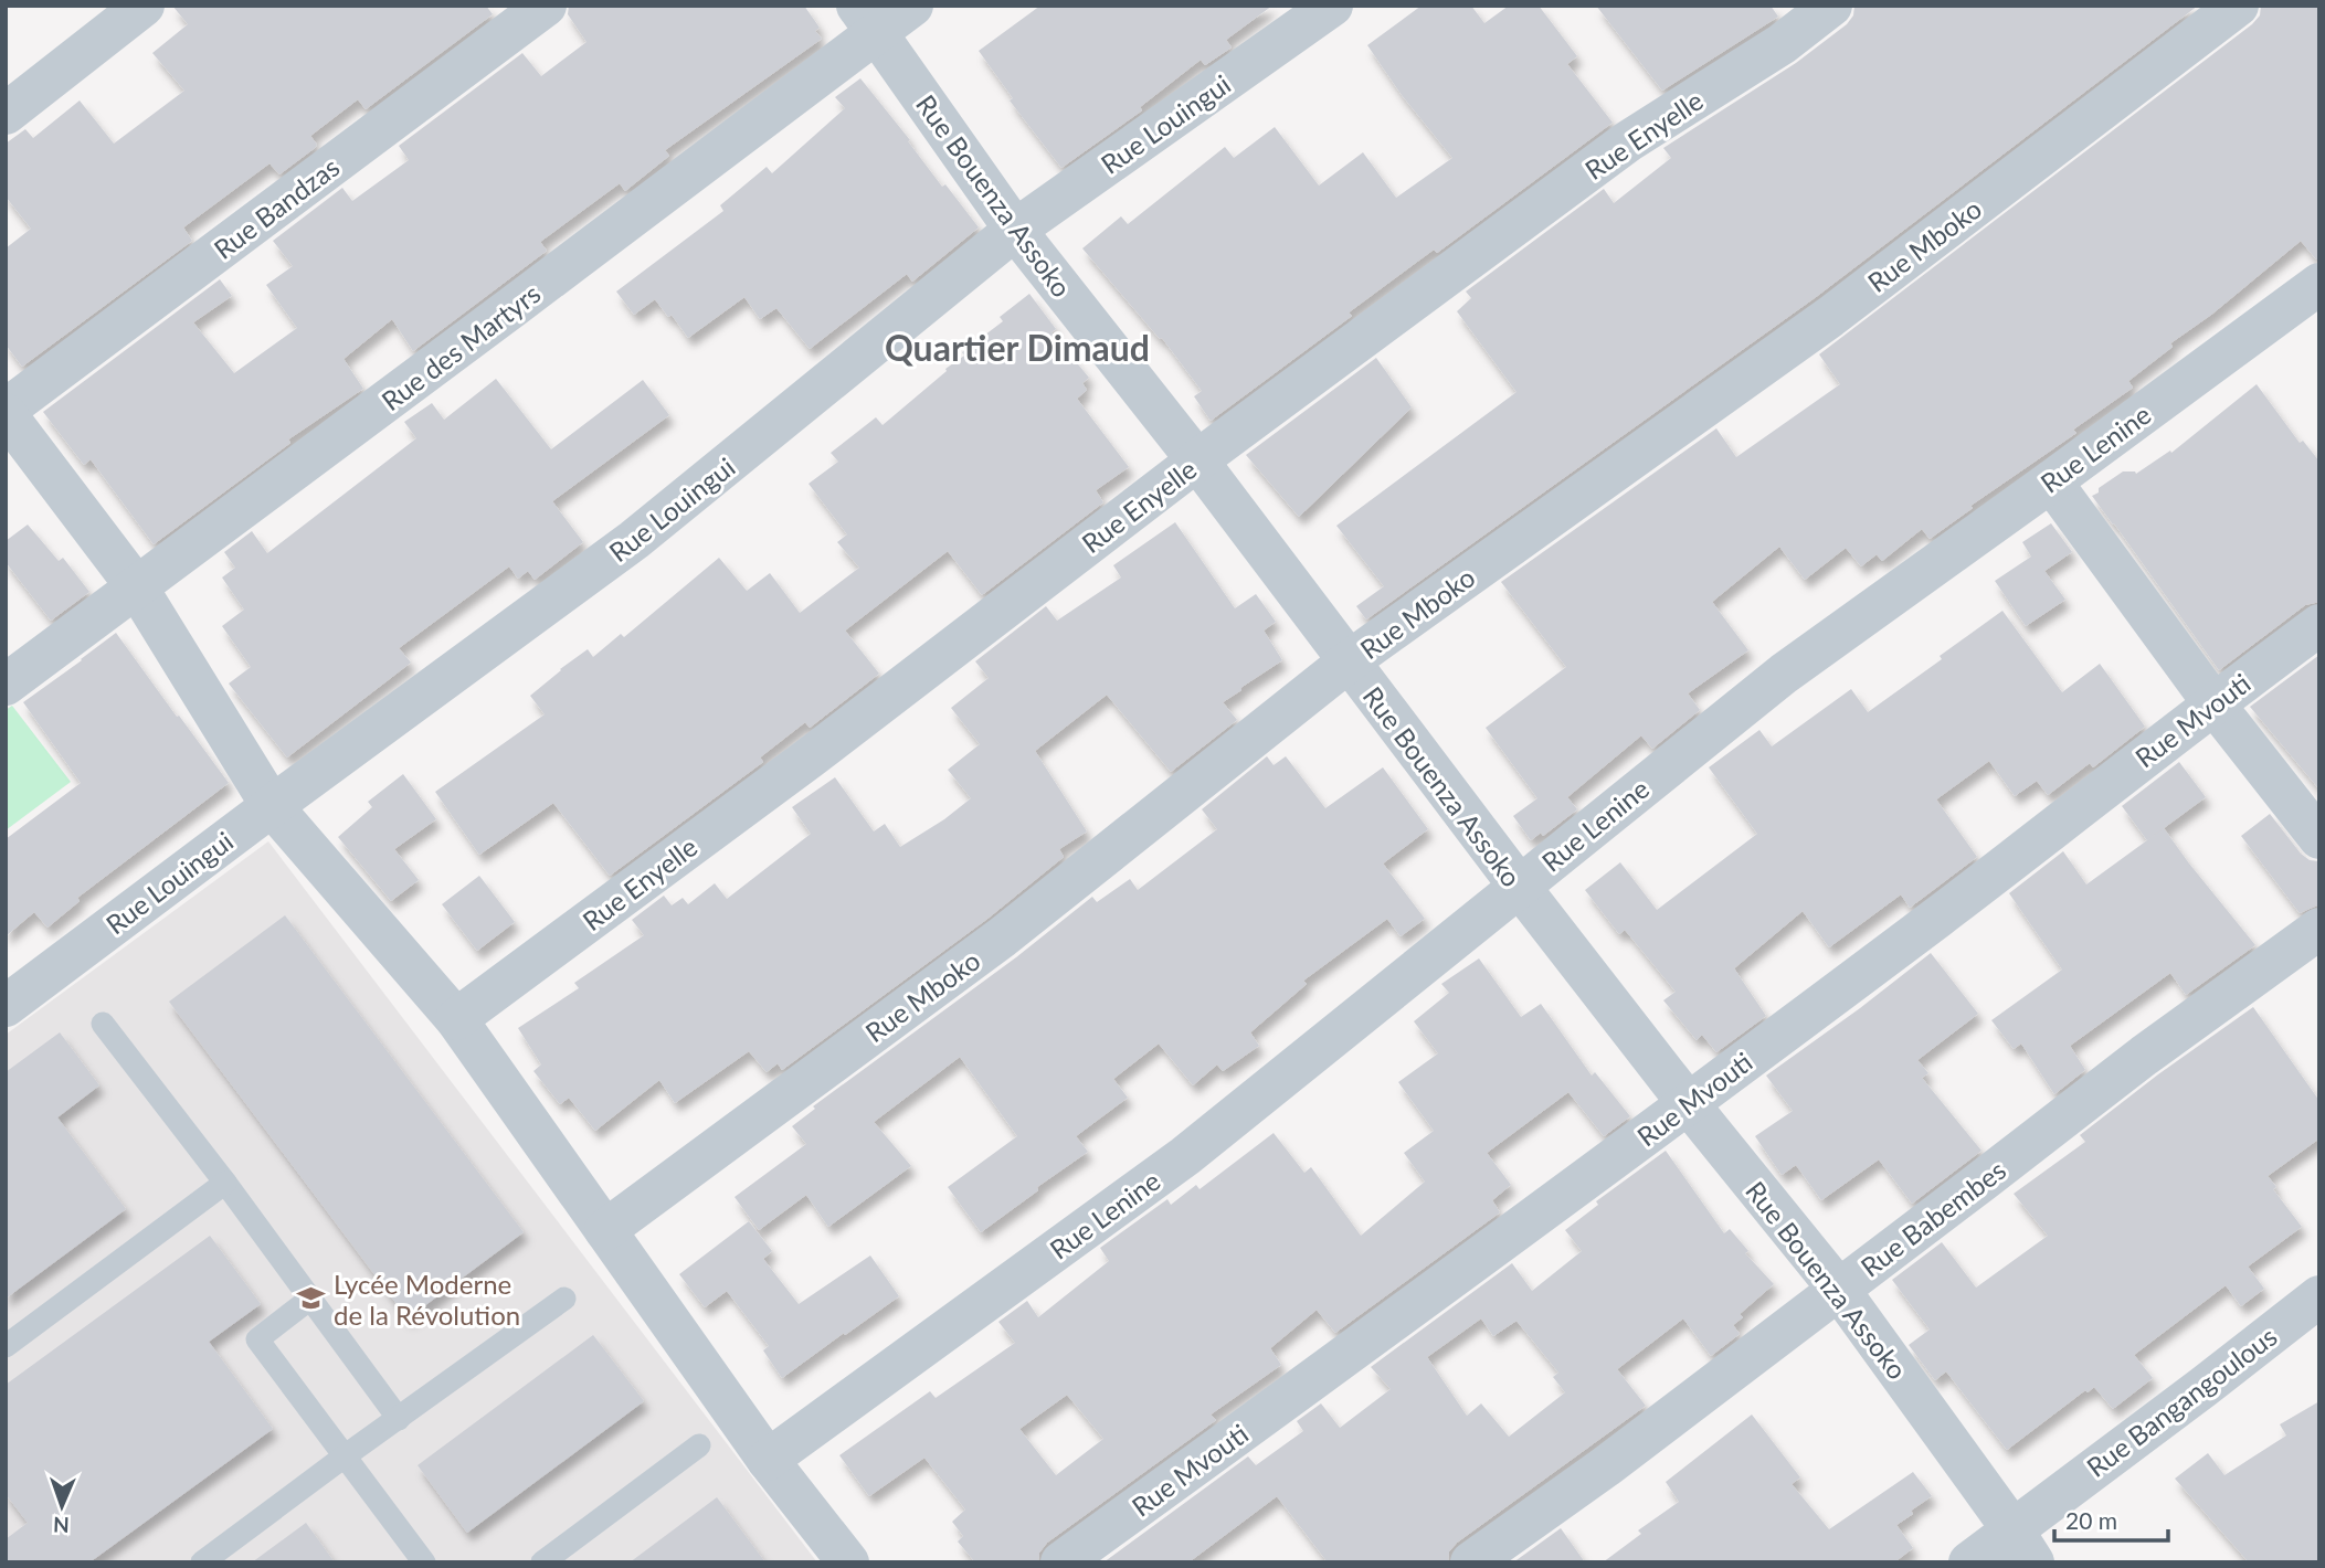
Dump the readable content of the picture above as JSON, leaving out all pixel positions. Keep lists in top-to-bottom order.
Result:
{
  "streets": {
    "street": [
      "Rue Louingui",
      "Rue Enyelle",
      "Rue Bouenza Assoko",
      "Rue Bandzas",
      "Rue Mboko",
      "Rue des Martyrs",
      "Rue Lenine",
      "Rue Mvouti",
      "Rue Babembes",
      "Rue Bangangoulous"
    ]
  },
  "crossings": [
    ["Rue Louingui", "Rue Bouenza Assoko"],
    ["Rue Enyelle", "Rue Bouenza Assoko"],
    ["Rue Bouenza Assoko", "Rue Mboko"],
    ["Rue Bouenza Assoko", "Rue des Martyrs"],
    ["Rue Bouenza Assoko", "Rue Lenine"],
    ["Rue Bouenza Assoko", "Rue Mvouti"],
    ["Rue Bouenza Assoko", "Rue Babembes"],
    ["Rue Bouenza Assoko", "Rue Bangangoulous"]
  ],
  "districts": ["Quartier Dimaud"],
  "places": {
    "school or university": ["Lycée Moderne de la Révolution"]
  },
  "scale_bar": "20 m",
  "north": "bottom"
}
